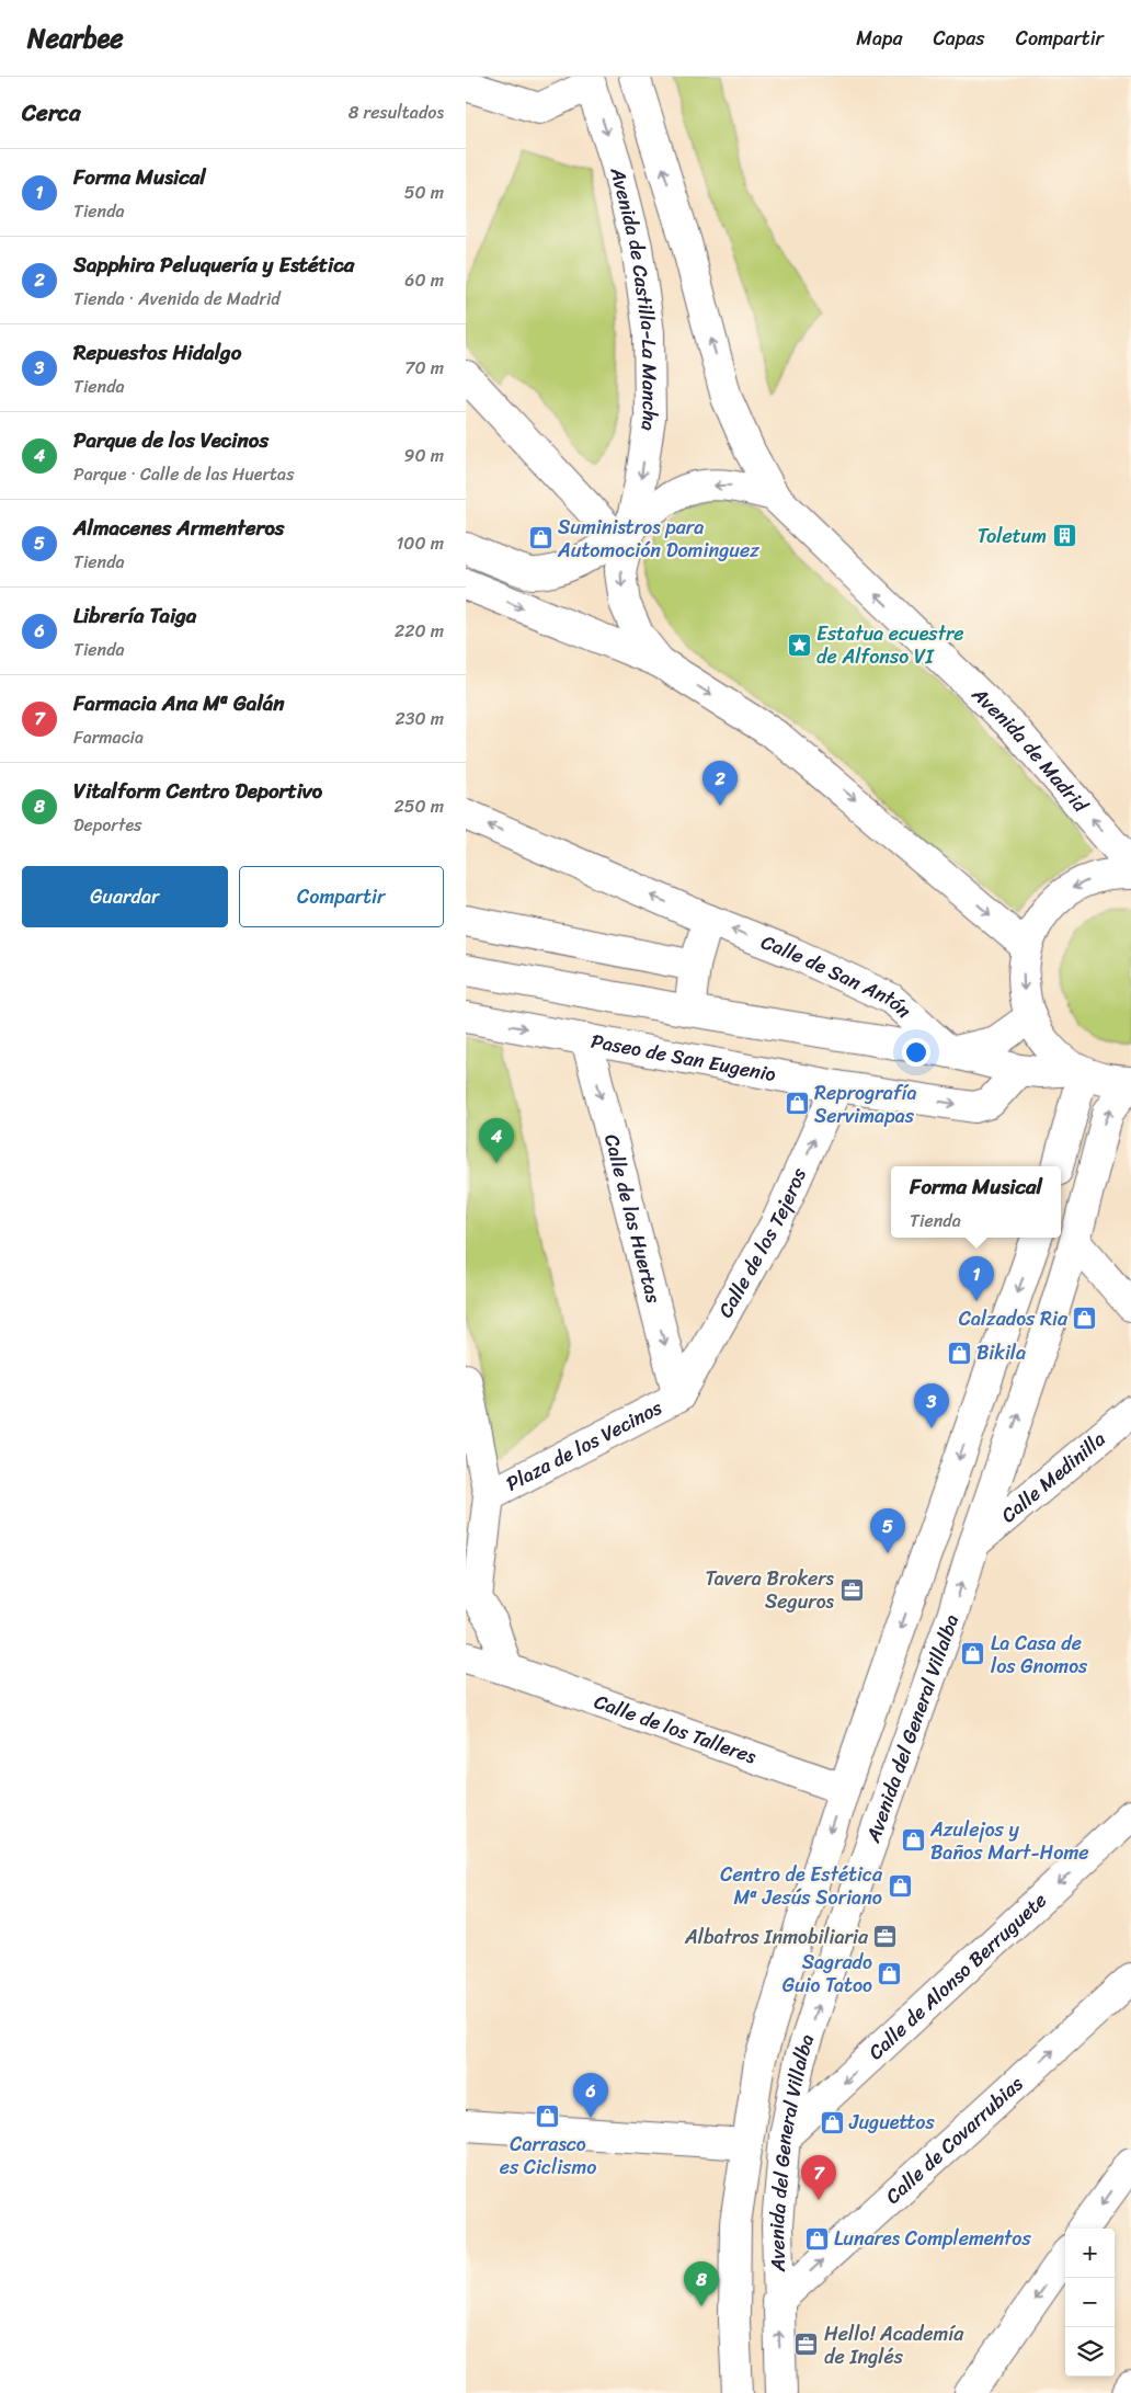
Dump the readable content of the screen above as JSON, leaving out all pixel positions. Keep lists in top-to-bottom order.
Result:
{
  "streets": {
    "main road": [
      "Avenida de Castilla-La Mancha",
      "Avenida de Madrid",
      "Calle de San Antón",
      "Paseo de San Eugenio",
      "Calle de las Huertas",
      "Calle de los Tejeros",
      "Plaza de los Vecinos",
      "Calle Medinilla",
      "Avenida del General Villalba",
      "Calle de los Talleres",
      "Calle de Alonso Berruguete",
      "Calle de Covarrubias"
    ]
  },
  "crossings": [
    ["Avenida de Castilla-La Mancha", "Avenida de Madrid"],
    ["Paseo de San Eugenio", "Calle de las Huertas"],
    ["Paseo de San Eugenio", "Calle de los Tejeros"],
    ["Calle de las Huertas", "Calle de los Tejeros"],
    ["Calle de las Huertas", "Plaza de los Vecinos"],
    ["Calle de los Tejeros", "Plaza de los Vecinos"],
    ["Calle Medinilla", "Avenida del General Villalba"],
    ["Avenida del General Villalba", "Calle de los Talleres"],
    ["Avenida del General Villalba", "Calle de Alonso Berruguete"],
    ["Avenida del General Villalba", "Calle de Covarrubias"]
  ],
  "one_way": ["Calle de las Huertas", "Calle de los Tejeros", "Calle de Alonso Berruguete"],
  "places": {
    "building": ["Toletum"],
    "shop": [
      "Suministros para Automoción Dominguez",
      "Reprografía Servimapas",
      "Calzados Ria",
      "Bikila",
      "La Casa de los Gnomos",
      "Azulejos y Baños Mart-Home",
      "Centro de Estética Mª Jesús Soriano",
      "Sagrado Guio Tatoo",
      "Carrasco es Ciclismo",
      "Juguettos",
      "Lunares Complementos"
    ],
    "place": ["Estatua ecuestre de Alfonso VI"],
    "office": ["Tavera Brokers Seguros", "Albatros Inmobiliaria", "Hello! Academía de Inglés"]
  },
  "page": {
    "header": "Nearbee",
    "nav": ["Mapa", "Capas", "Compartir"],
    "heading": ["Cerca", "8 resultados"],
    "list": [
      {
        "mark": "1",
        "name": "Forma Musical",
        "note": "Tienda",
        "value": "50 m"
      },
      {
        "mark": "2",
        "name": "Sapphira Peluquería y Estética",
        "note": "Tienda · Avenida de Madrid",
        "value": "60 m"
      },
      {
        "mark": "3",
        "name": "Repuestos Hidalgo",
        "note": "Tienda",
        "value": "70 m"
      },
      {
        "mark": "4",
        "name": "Parque de los Vecinos",
        "note": "Parque · Calle de las Huertas",
        "value": "90 m"
      },
      {
        "mark": "5",
        "name": "Almacenes Armenteros",
        "note": "Tienda",
        "value": "100 m"
      },
      {
        "mark": "6",
        "name": "Librería Taiga",
        "note": "Tienda",
        "value": "220 m"
      },
      {
        "mark": "7",
        "name": "Farmacia Ana Mª Galán",
        "note": "Farmacia",
        "value": "230 m"
      },
      {
        "mark": "8",
        "name": "Vitalform Centro Deportivo",
        "note": "Deportes",
        "value": "250 m"
      }
    ],
    "pins": [
      "2",
      "4",
      "1",
      "3",
      "5",
      "6",
      "7",
      "8"
    ],
    "buttons": ["Guardar", "Compartir"],
    "popup": ["Forma Musical", "Tienda"],
    "map_buttons": ["+", "−"]
  }
}
